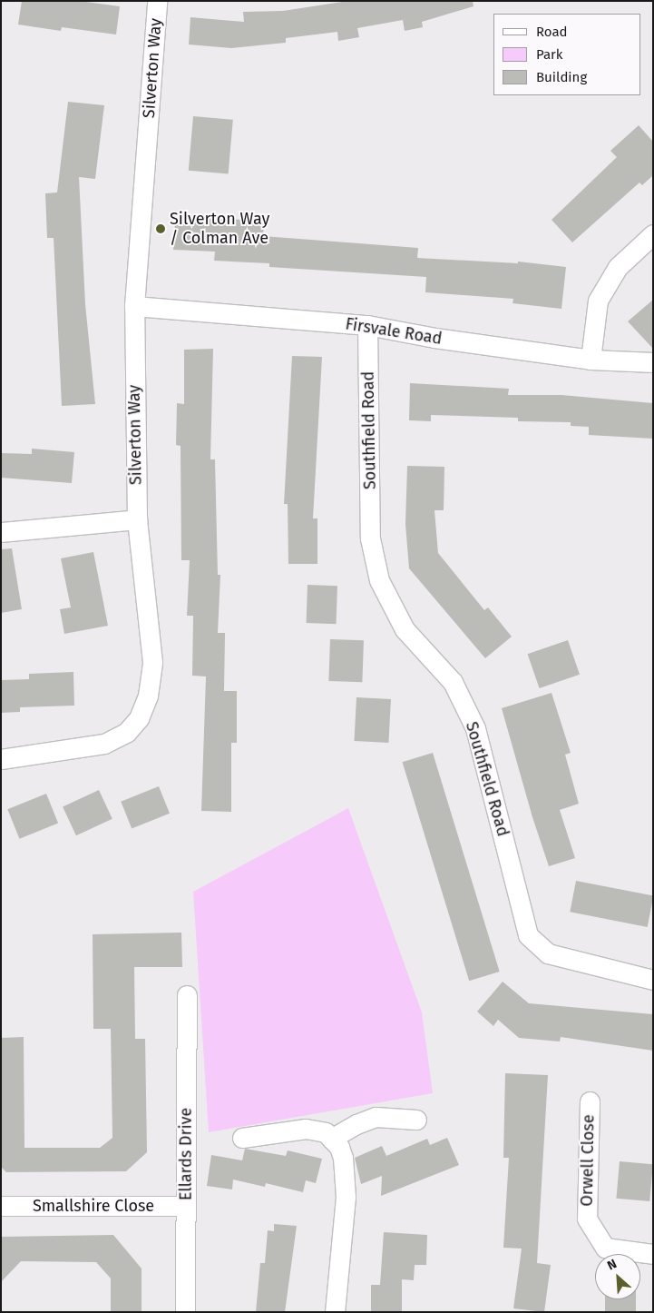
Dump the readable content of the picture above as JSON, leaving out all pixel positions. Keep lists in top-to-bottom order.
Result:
{
  "streets": {
    "street": [
      "Silverton Way",
      "Firsvale Road",
      "Southfield Road",
      "Ellards Drive",
      "Orwell Close",
      "Smallshire Close"
    ]
  },
  "crossings": [
    ["Silverton Way", "Firsvale Road"],
    ["Firsvale Road", "Southfield Road"],
    ["Ellards Drive", "Smallshire Close"]
  ],
  "places": ["Silverton Way / Colman Ave"],
  "legend": ["Road", "Park", "Building"],
  "north": "top left"
}
